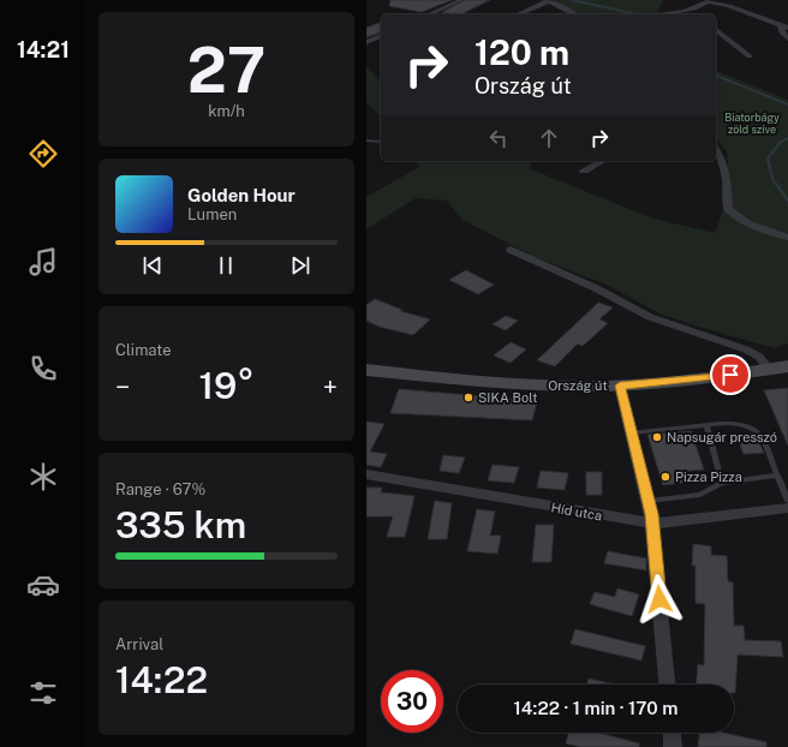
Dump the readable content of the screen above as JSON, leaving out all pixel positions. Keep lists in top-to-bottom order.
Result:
{
  "streets": {
    "main road": ["Ország út"],
    "street": ["Híd utca"]
  },
  "parks": ["Biatorbágy zöld szíve"],
  "places": ["SIKA Bolt", "Napsugár presszó", "Pizza Pizza"],
  "page": {
    "tabs": "14:21",
    "tile": [
      ["27", "km/h"],
      "Climate",
      ["Range · 67%", "335 km"],
      ["Arrival", "14:22"]
    ],
    "turn": ["120 m", "Ország út"],
    "song": ["Golden Hour", "Lumen"],
    "heat": ["−", "19°", "+"],
    "limit": "30",
    "trip": "14:22 · 1 min · 170 m"
  }
}
